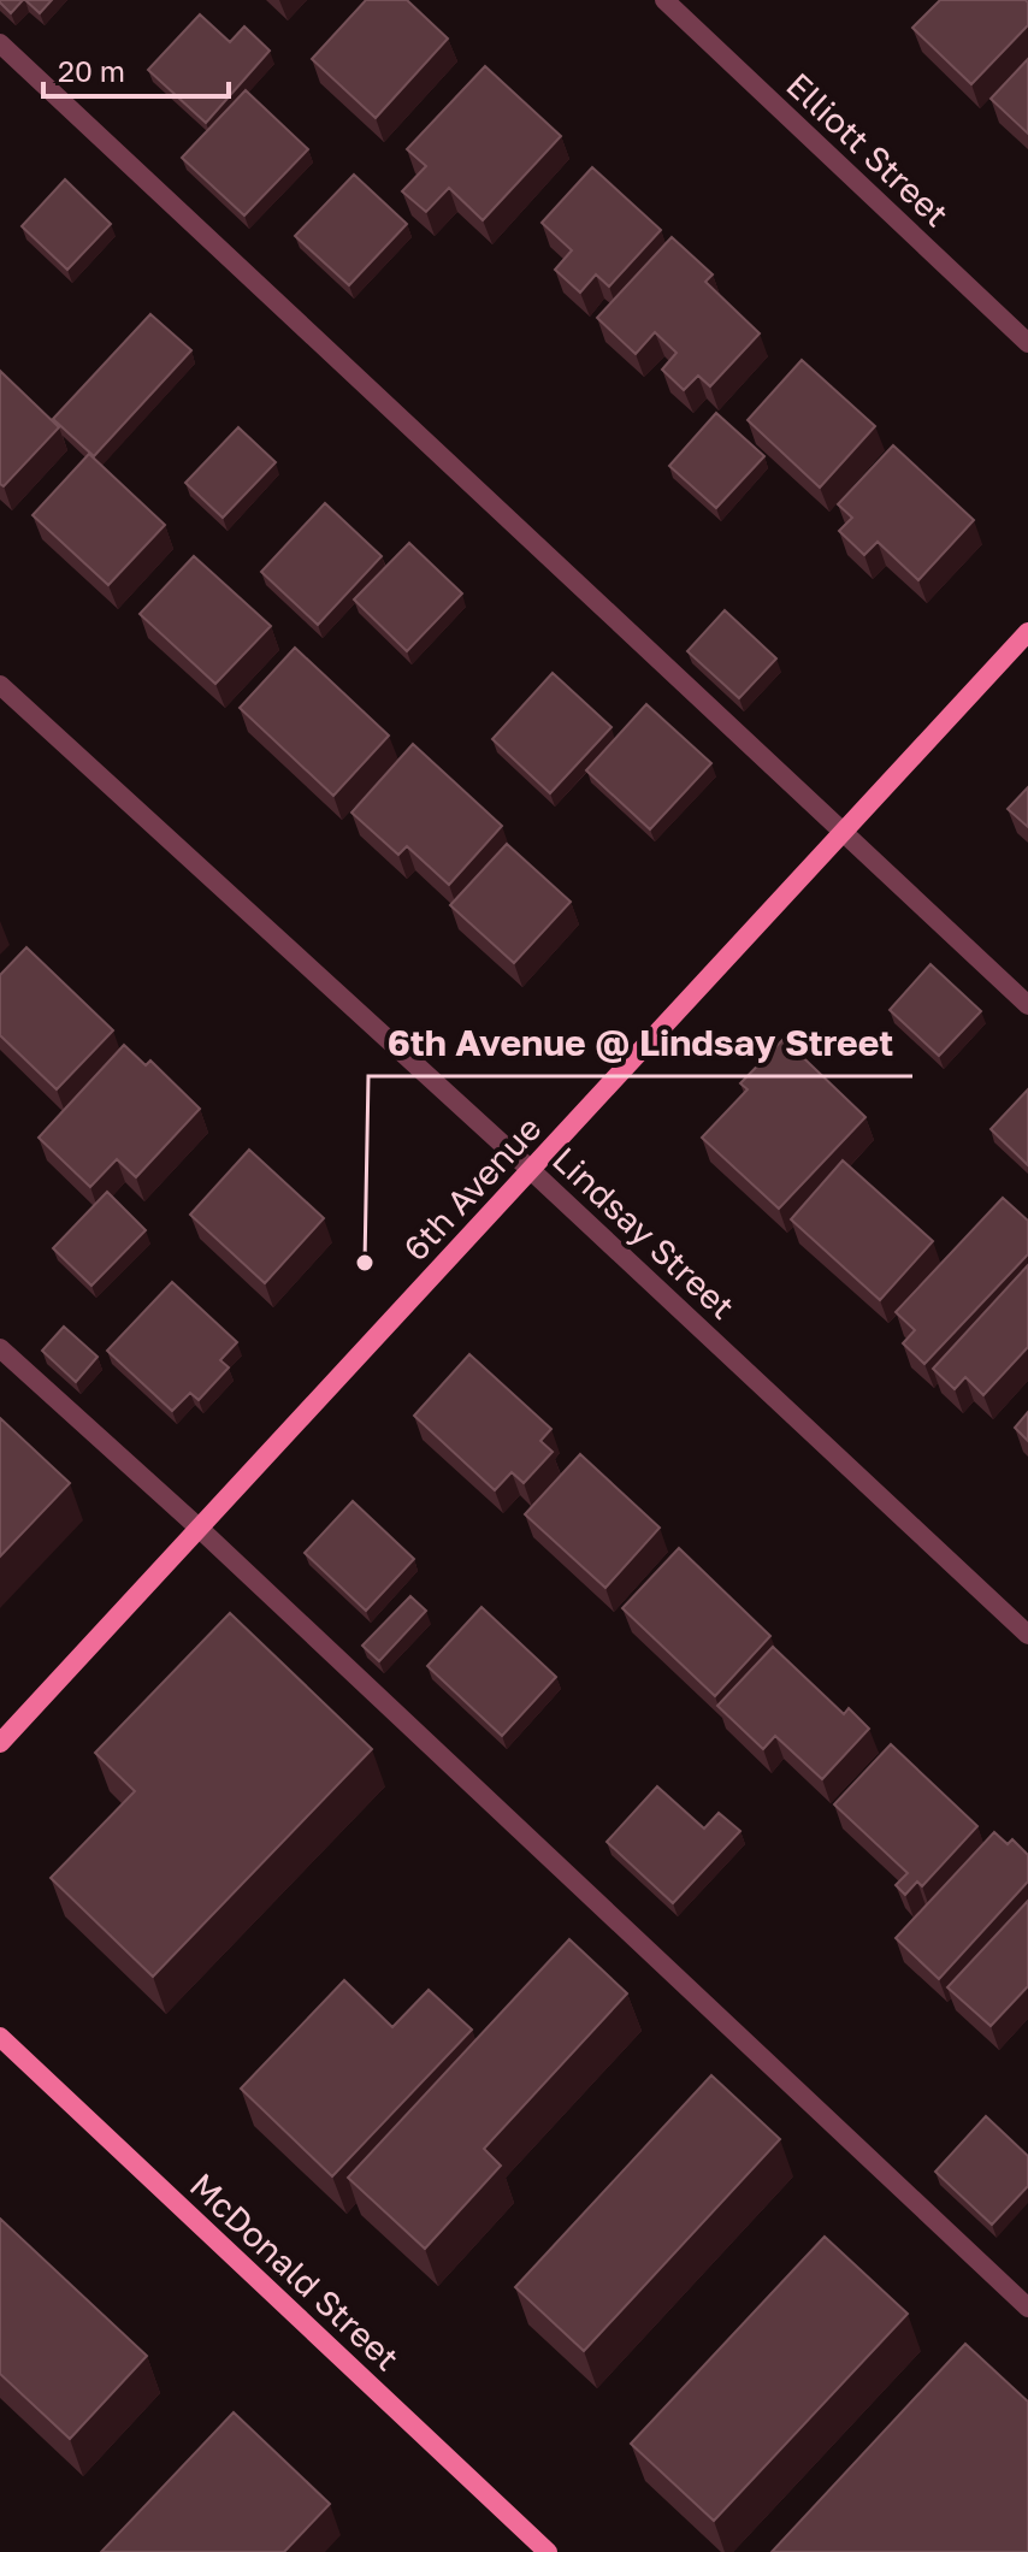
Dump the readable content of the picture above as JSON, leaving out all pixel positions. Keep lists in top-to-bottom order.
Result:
{
  "streets": {
    "street": [
      "Elliott Street",
      "6th Avenue",
      "Lindsay Street",
      "McDonald Street"
    ]
  },
  "crossings": [
    ["6th Avenue", "Lindsay Street"]
  ],
  "places": ["6th Avenue @ Lindsay Street"],
  "scale_bar": "20 m"
}
